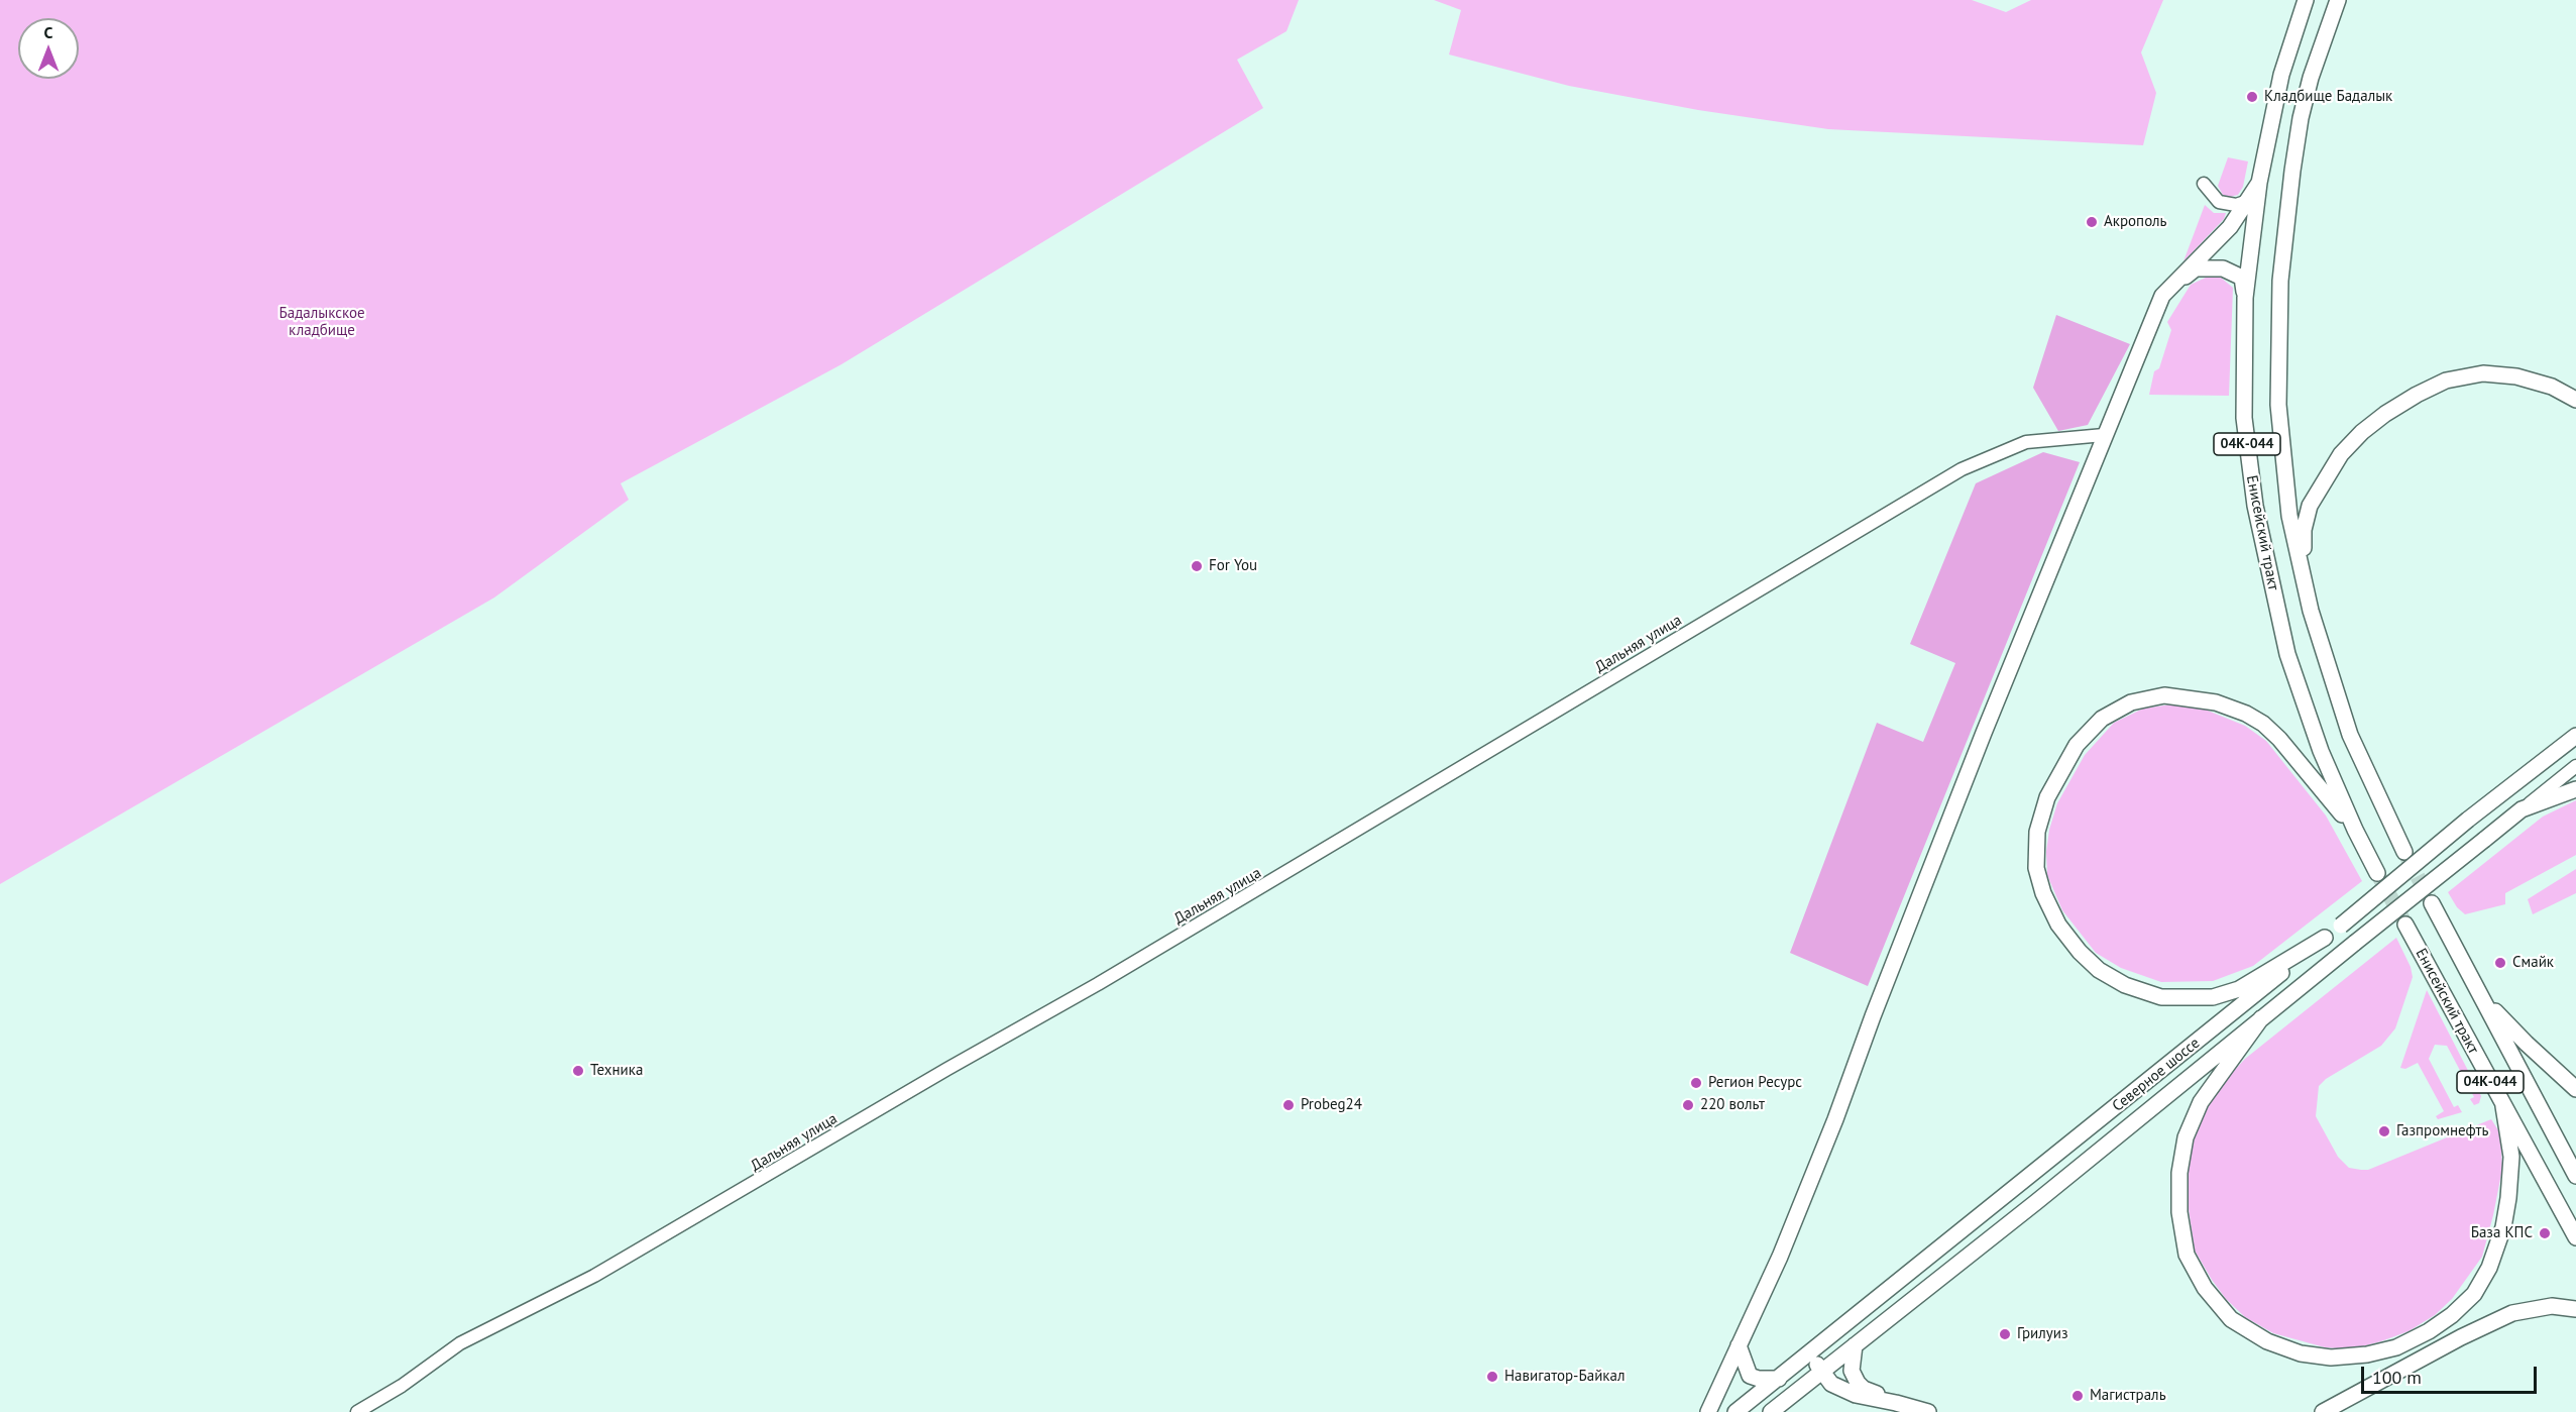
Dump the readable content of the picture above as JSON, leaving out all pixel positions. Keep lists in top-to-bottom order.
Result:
{
  "streets": {
    "main road": ["04К-044", "Енисейский тракт", "Северное шоссе"],
    "street": ["Дальняя улица"]
  },
  "parks": ["Бадалыкское кладбище"],
  "places": [
    "Кладбище Бадалык",
    "Акрополь",
    "For You",
    "Смайк",
    "Техника",
    "Регион Ресурс",
    "Probeg24",
    "220 вольт",
    "Газпромнефть",
    "База КПС",
    "Грилуиз",
    "Навигатор-Байкал",
    "Магистраль"
  ],
  "scale_bar": "100 m",
  "north": "top"
}
